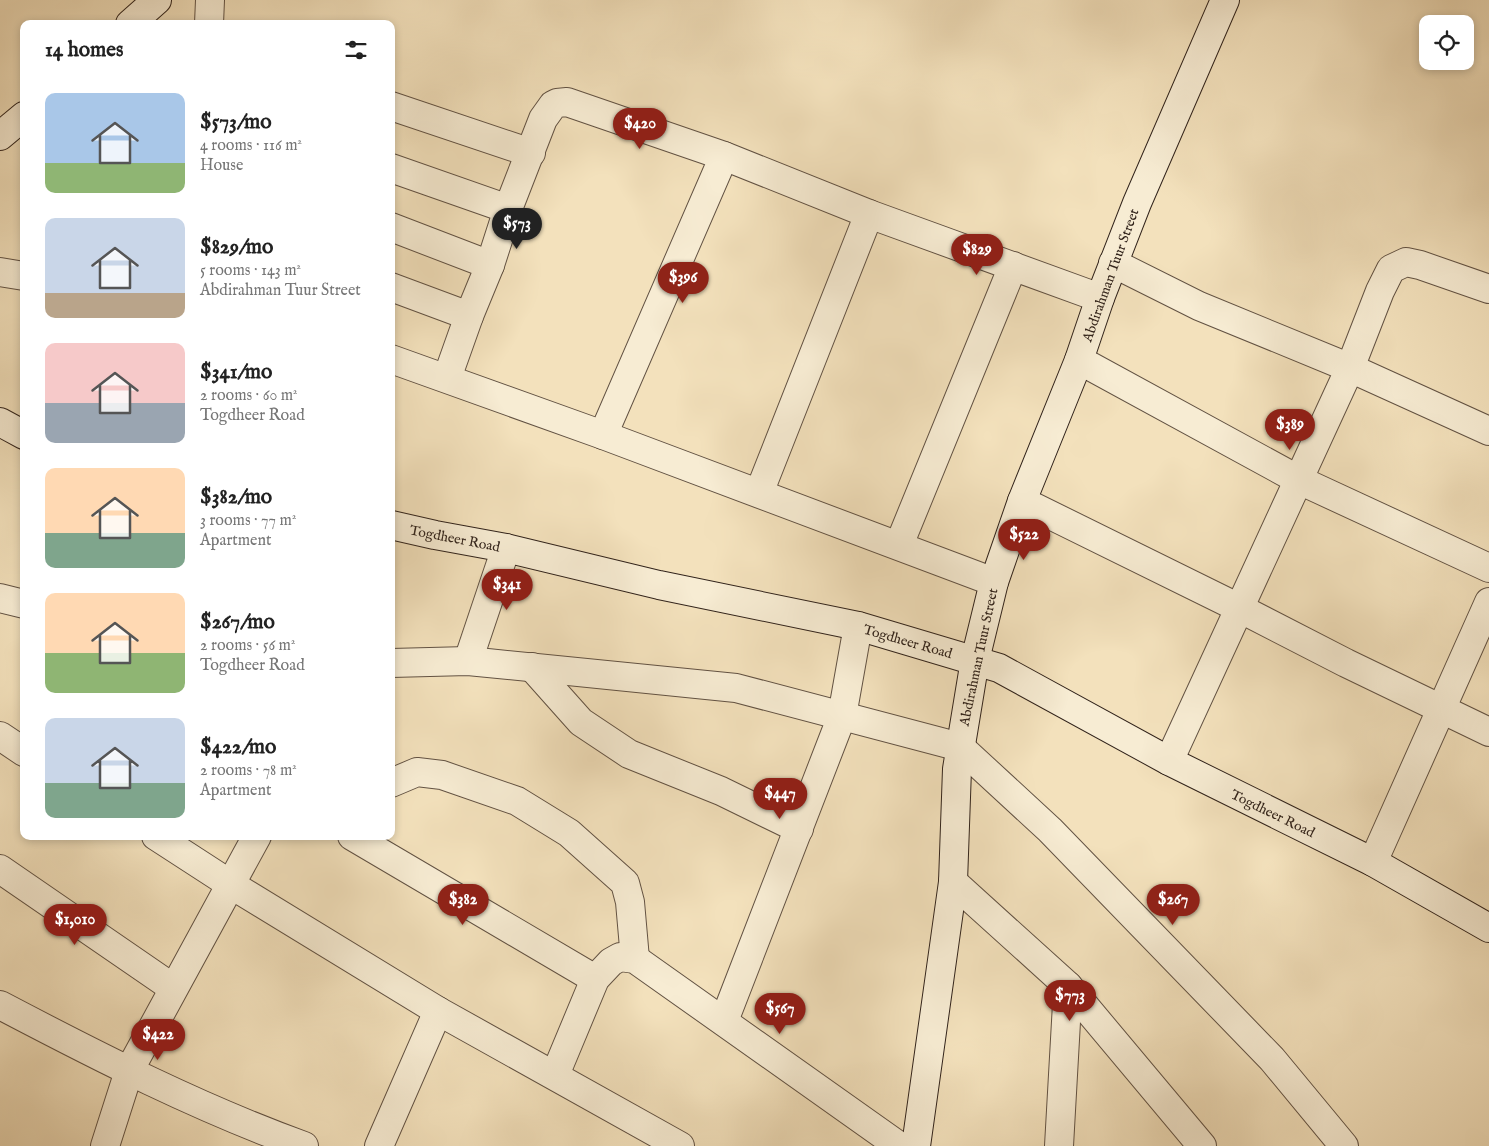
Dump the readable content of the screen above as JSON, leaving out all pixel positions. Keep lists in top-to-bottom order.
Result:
{
  "streets": {
    "street": ["Abdirahman Tuur Street", "Togdheer Road"]
  },
  "crossings": [
    ["Abdirahman Tuur Street", "Togdheer Road"]
  ],
  "page": {
    "heading": "14 homes",
    "list": [
      {
        "name": "$573/mo",
        "note": "4 rooms · 116 m² · House"
      },
      {
        "name": "$829/mo",
        "note": "5 rooms · 143 m² · Abdirahman Tuur Street"
      },
      {
        "name": "$341/mo",
        "note": "2 rooms · 60 m² · Togdheer Road"
      },
      {
        "name": "$382/mo",
        "note": "3 rooms · 77 m² · Apartment"
      },
      {
        "name": "$267/mo",
        "note": "2 rooms · 56 m² · Togdheer Road"
      },
      {
        "name": "$422/mo",
        "note": "2 rooms · 78 m² · Apartment"
      }
    ],
    "price": [
      "$420",
      "$573",
      "$829",
      "$396",
      "$389",
      "$522",
      "$341",
      "$447",
      "$382",
      "$267",
      "$1,010",
      "$773",
      "$567",
      "$422"
    ]
  }
}
